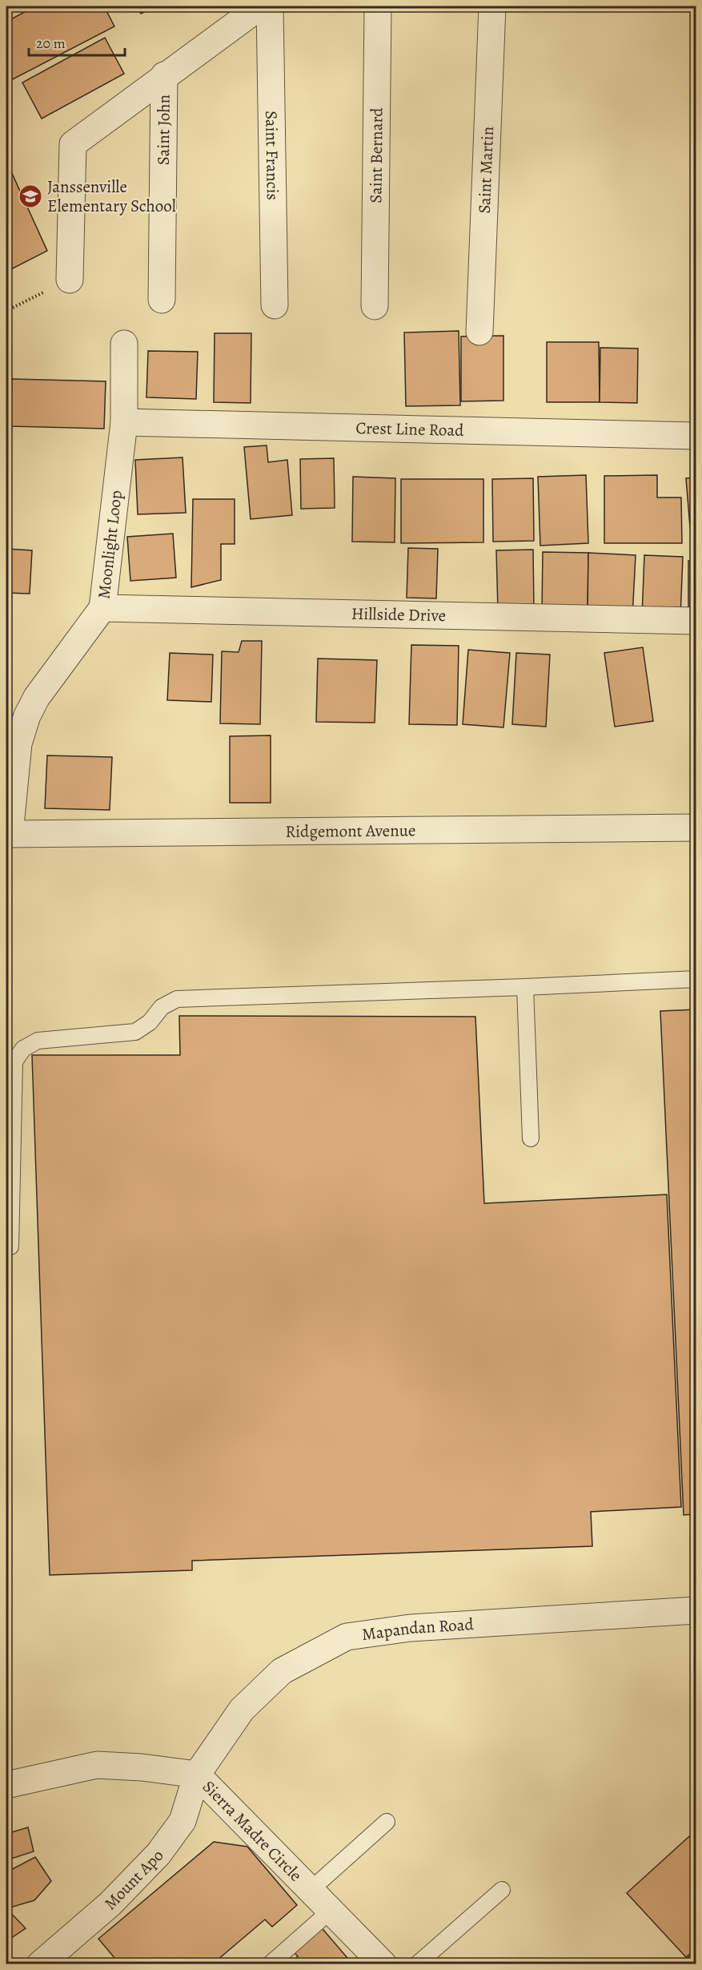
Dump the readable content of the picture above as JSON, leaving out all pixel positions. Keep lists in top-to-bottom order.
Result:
{
  "streets": {
    "street": [
      "Saint John",
      "Saint Francis",
      "Saint Bernard",
      "Saint Martin",
      "Crest Line Road",
      "Moonlight Loop",
      "Hillside Drive",
      "Ridgemont Avenue",
      "Mapandan Road",
      "Sierra Madre Circle",
      "Mount Apo"
    ]
  },
  "crossings": [
    ["Crest Line Road", "Moonlight Loop"],
    ["Moonlight Loop", "Hillside Drive"],
    ["Moonlight Loop", "Ridgemont Avenue"],
    ["Mapandan Road", "Sierra Madre Circle"],
    ["Mapandan Road", "Mount Apo"],
    ["Sierra Madre Circle", "Mount Apo"]
  ],
  "places": {
    "school or university": ["Janssenville Elementary School"]
  },
  "scale_bar": "20 m"
}
